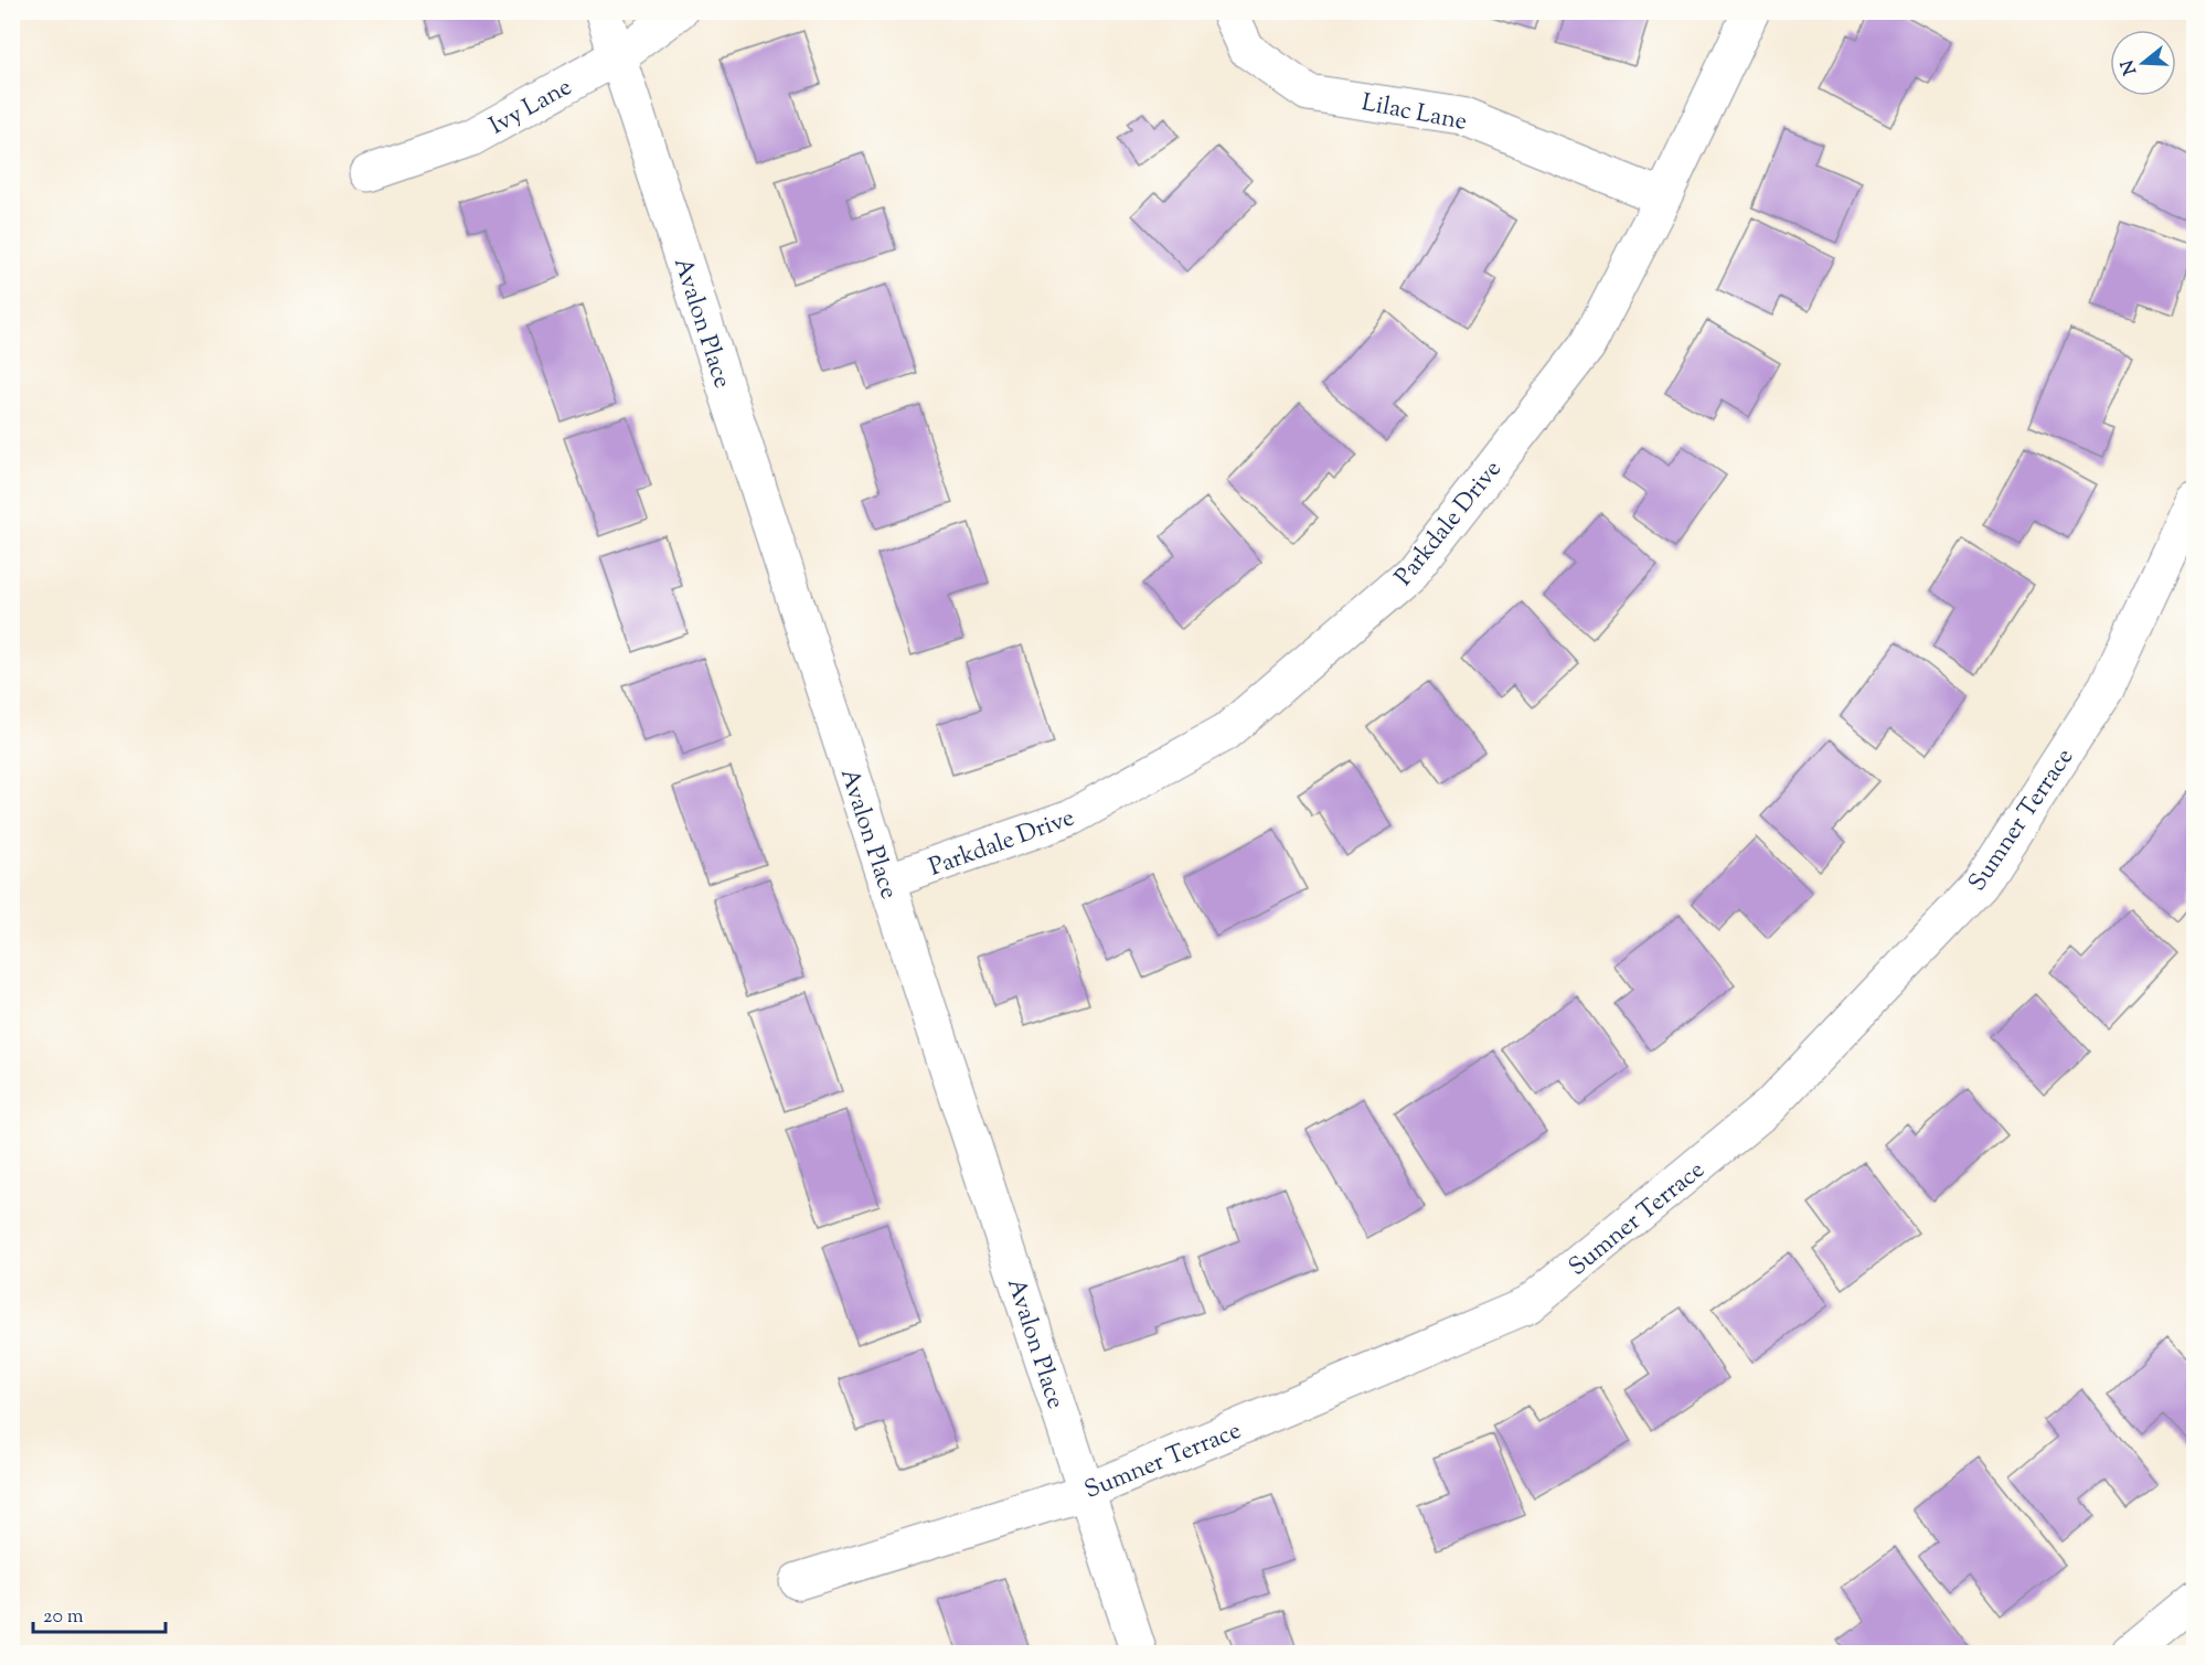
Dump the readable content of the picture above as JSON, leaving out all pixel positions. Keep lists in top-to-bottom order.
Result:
{
  "streets": {
    "street": [
      "Ivy Lane",
      "Lilac Lane",
      "Avalon Place",
      "Parkdale Drive",
      "Sumner Terrace"
    ]
  },
  "crossings": [
    ["Ivy Lane", "Avalon Place"],
    ["Lilac Lane", "Parkdale Drive"],
    ["Avalon Place", "Parkdale Drive"],
    ["Avalon Place", "Sumner Terrace"]
  ],
  "scale_bar": "20 m",
  "north": "left"
}
